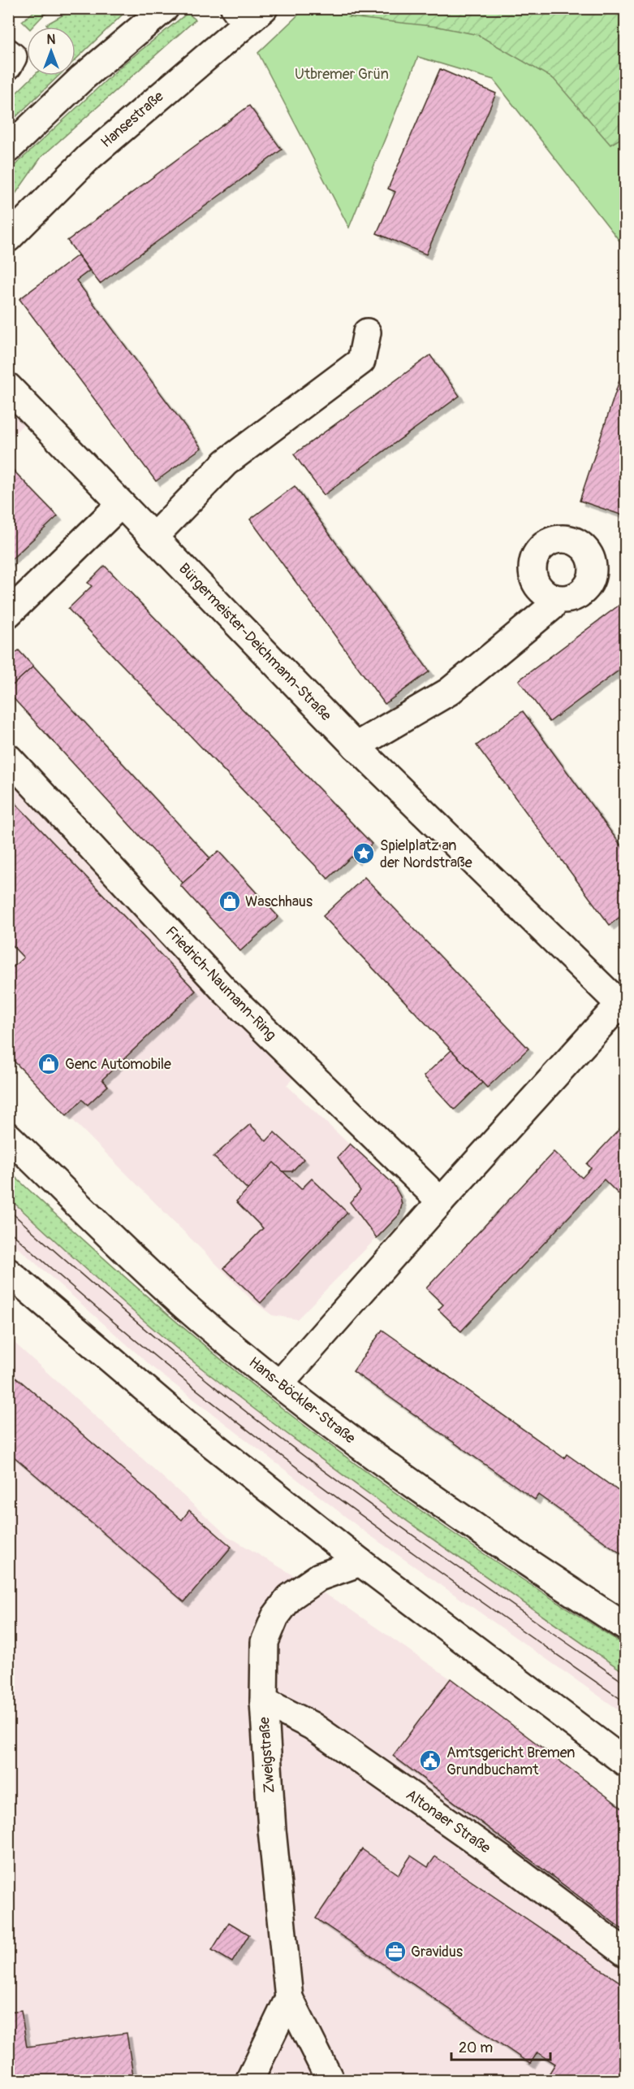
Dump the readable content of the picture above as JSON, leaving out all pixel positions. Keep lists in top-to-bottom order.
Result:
{
  "streets": {
    "street": [
      "Hansestraße",
      "Bürgermeister-Deichmann-Straße",
      "Friedrich-Naumann-Ring",
      "Hans-Böckler-Straße",
      "Zweigstraße",
      "Altonaer Straße"
    ]
  },
  "crossings": [
    ["Zweigstraße", "Altonaer Straße"]
  ],
  "parks": ["Utbremer Grün"],
  "places": {
    "place": ["Spielplatz an der Nordstraße"],
    "shop": ["Waschhaus", "Genc Automobile"],
    "public building": ["Amtsgericht Bremen Grundbuchamt"],
    "office": ["Gravidus"]
  },
  "scale_bar": "20 m",
  "north": "top"
}
